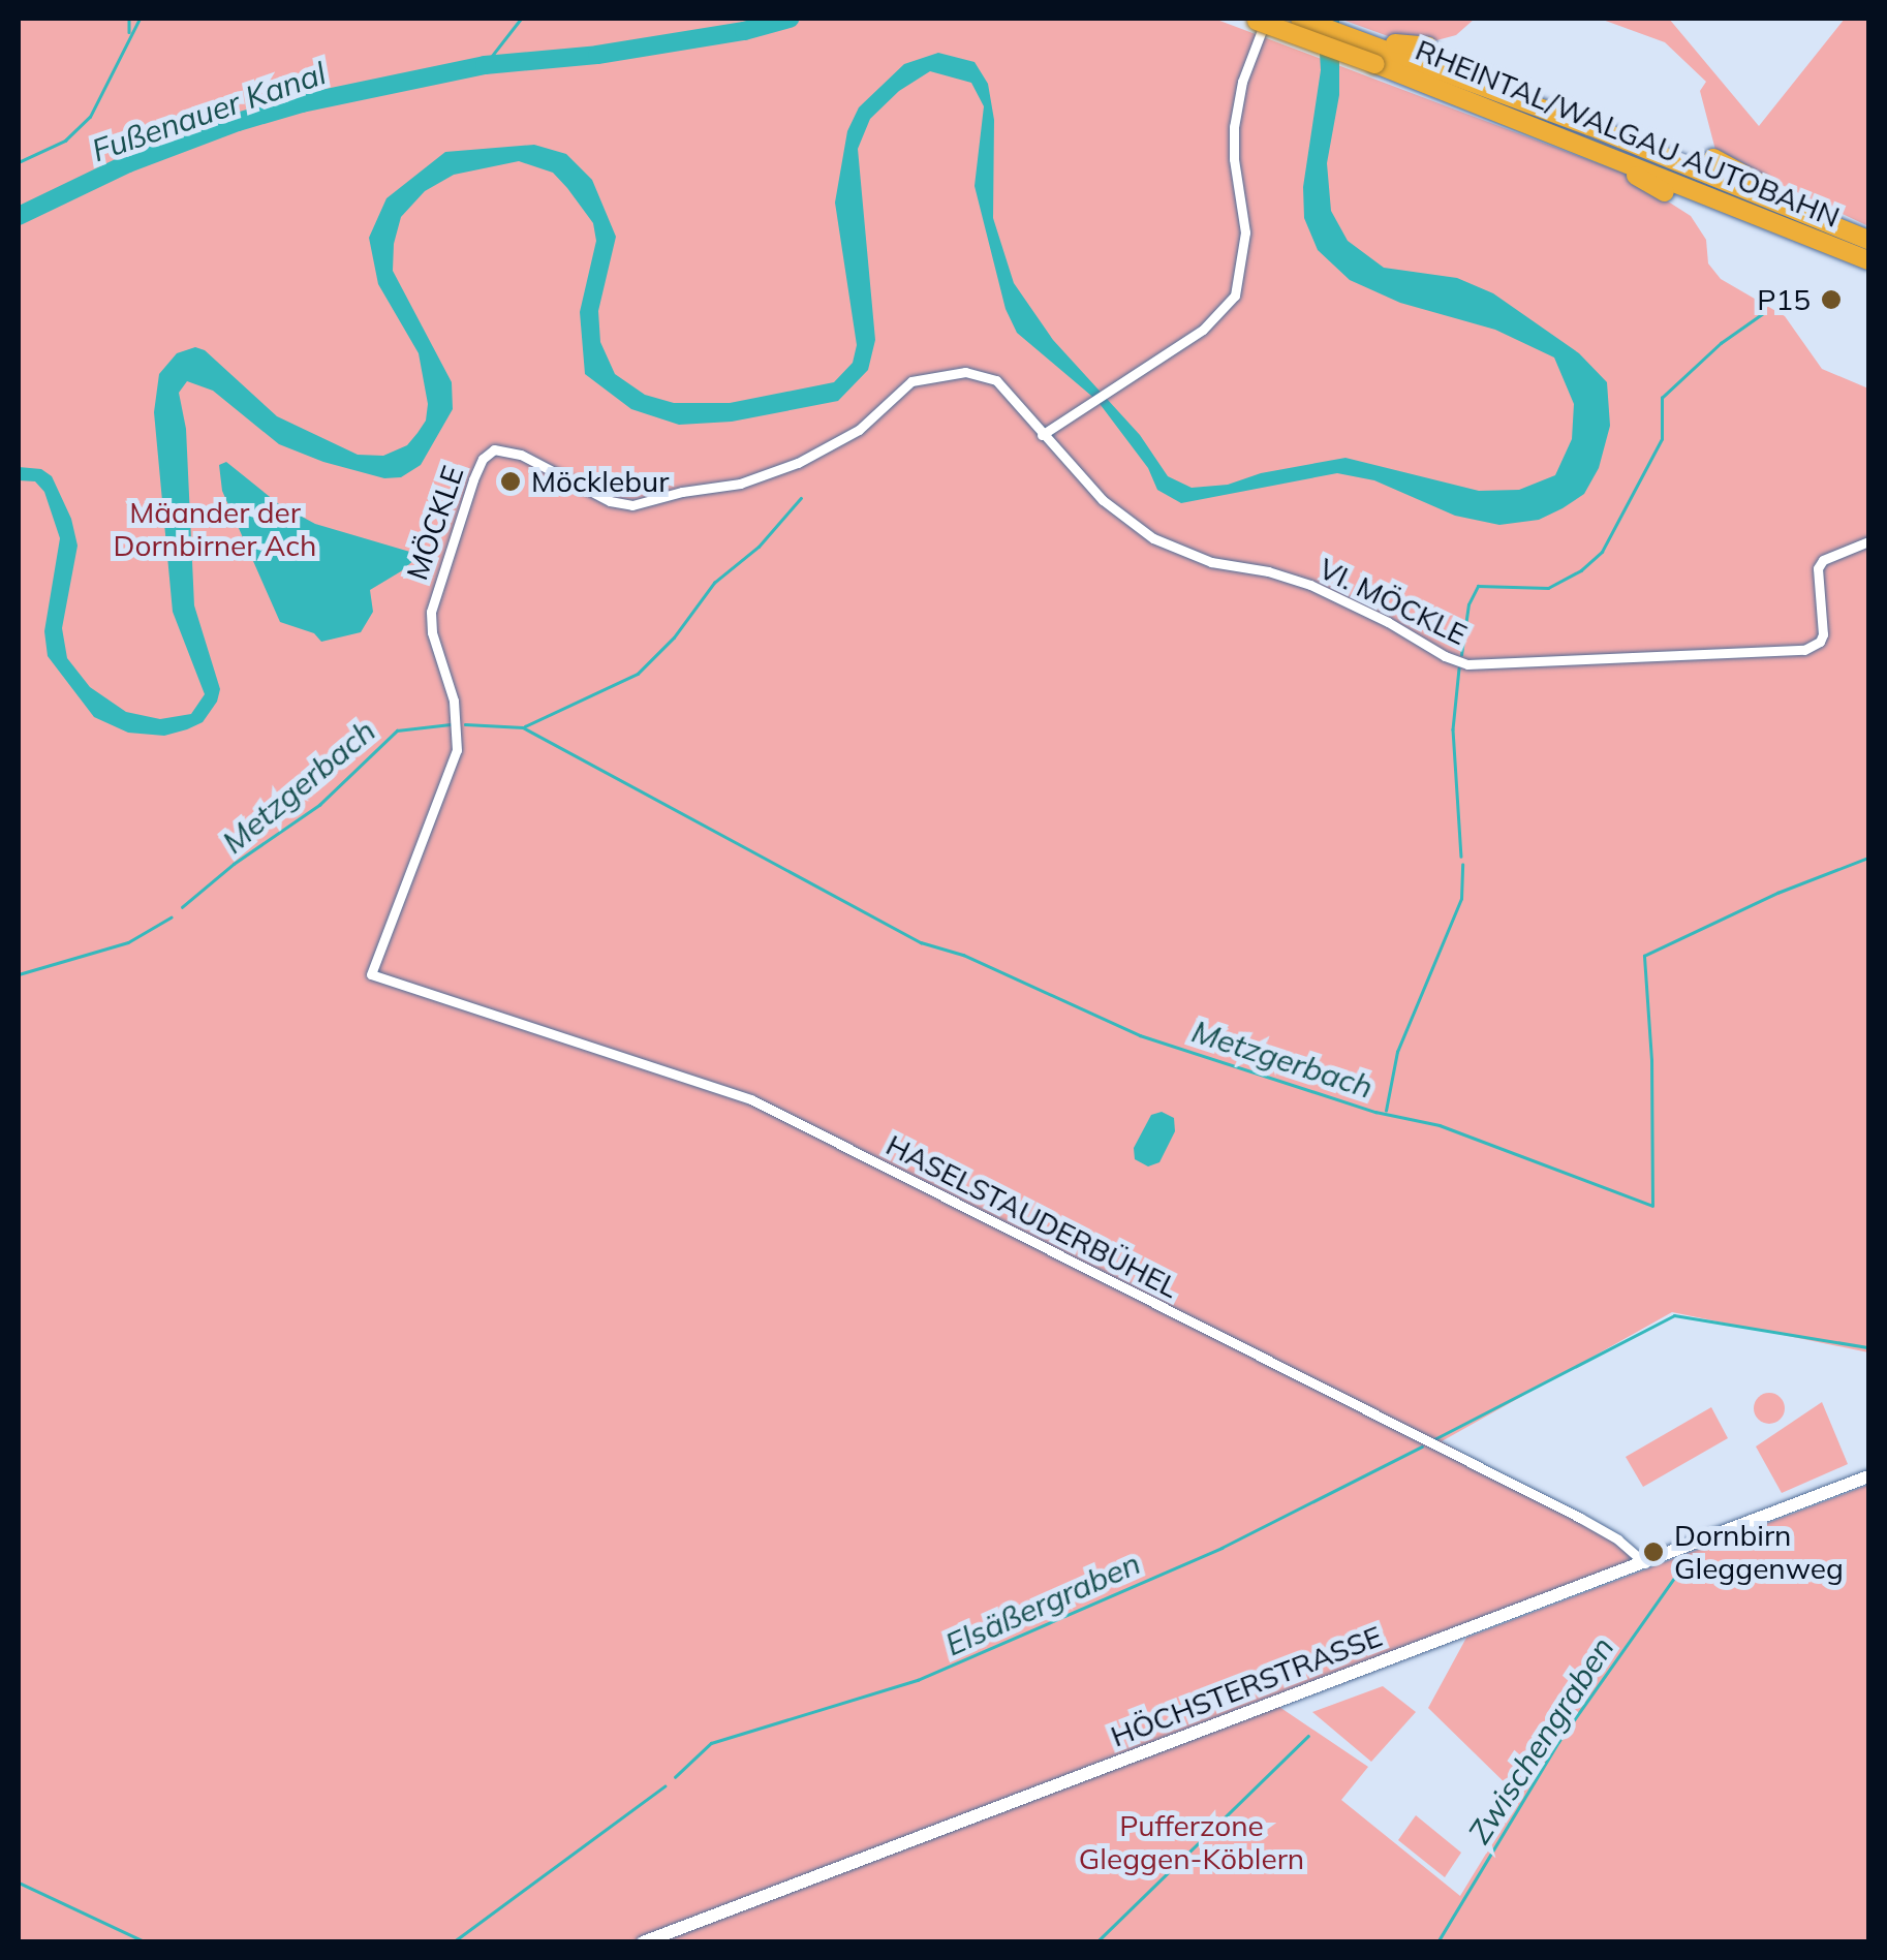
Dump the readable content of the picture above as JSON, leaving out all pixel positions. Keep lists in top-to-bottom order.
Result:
{
  "streets": {
    "highway": ["RHEINTAL/WALGAU AUTOBAHN"],
    "main road": ["HÖCHSTERSTRASSE"],
    "street": ["MÖCKLE", "VI. MÖCKLE", "HASELSTAUDERBÜHEL"]
  },
  "crossings": [
    ["MÖCKLE", "VI. MÖCKLE"],
    ["MÖCKLE", "HASELSTAUDERBÜHEL"],
    ["HASELSTAUDERBÜHEL", "HÖCHSTERSTRASSE"]
  ],
  "water": [
    "Fußenauer Kanal",
    "Metzgerbach",
    "Elsäßergraben",
    "Zwischengraben"
  ],
  "parks": ["Mäander der Dornbirner Ach", "Pufferzone Gleggen-Köblern"],
  "places": ["P15", "Möcklebur", "Dornbirn Gleggenweg"]
}
